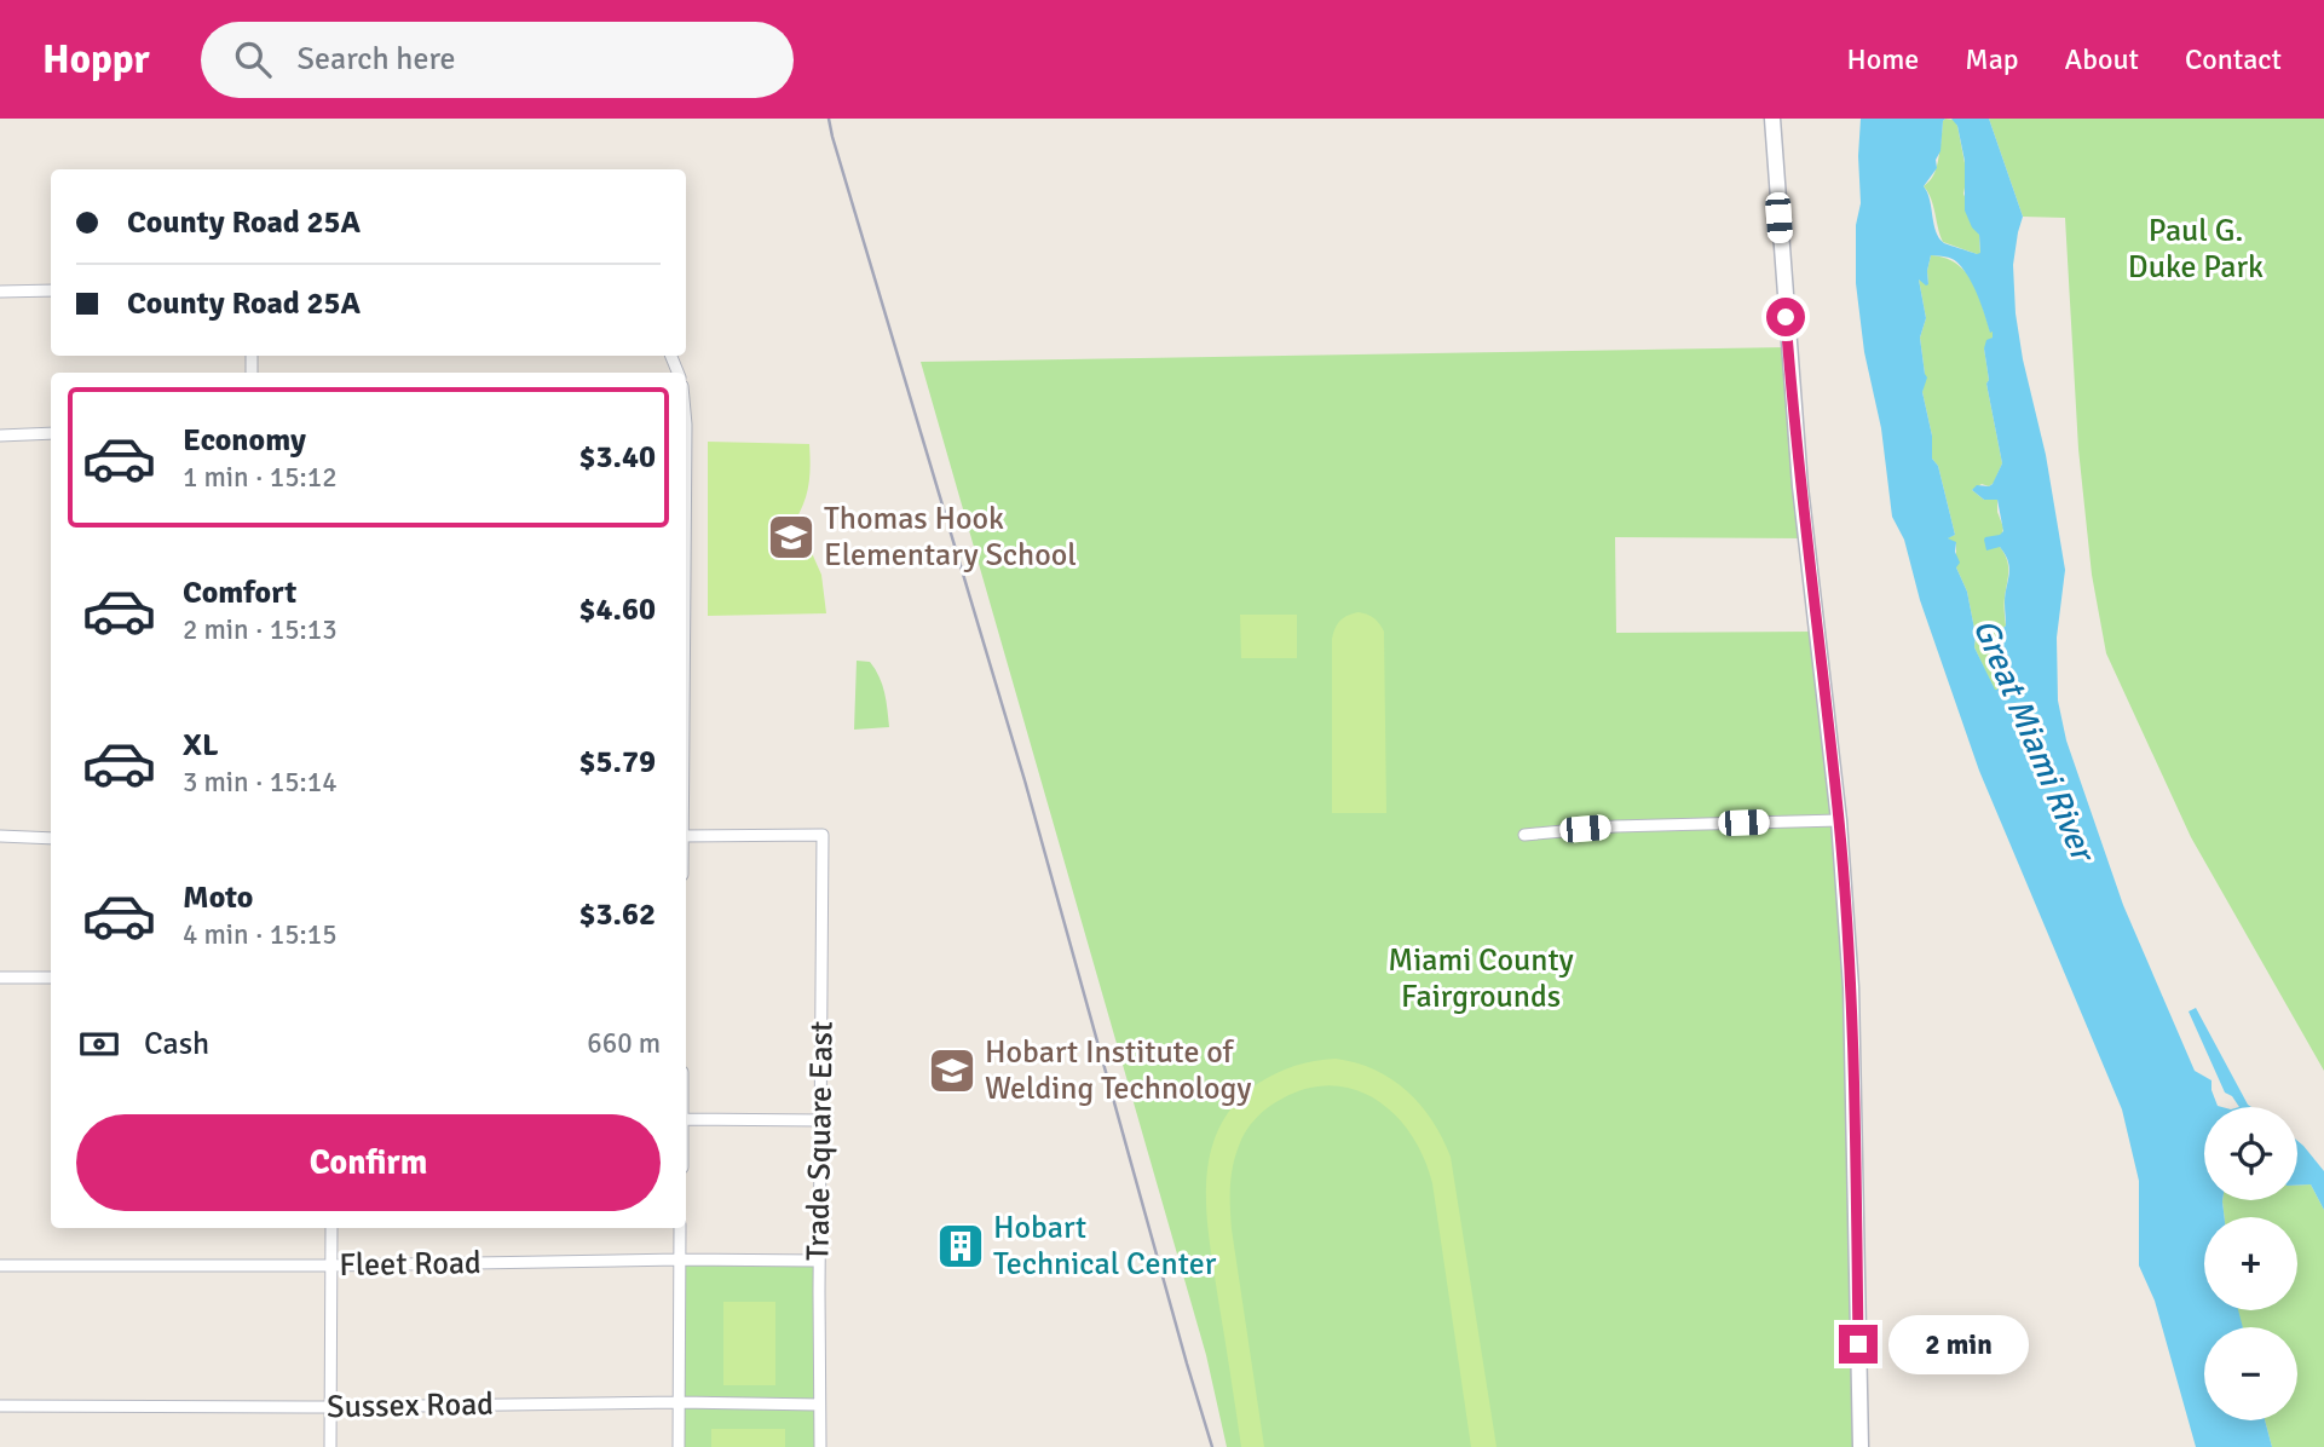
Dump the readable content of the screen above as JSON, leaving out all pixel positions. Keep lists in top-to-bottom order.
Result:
{
  "streets": {
    "street": ["Trade Square East", "Fleet Road", "Sussex Road"]
  },
  "crossings": [
    ["Trade Square East", "Fleet Road"],
    ["Trade Square East", "Sussex Road"]
  ],
  "water": ["Great Miami River"],
  "parks": ["Paul G. Duke Park", "Miami County Fairgrounds"],
  "places": {
    "school or university": ["Thomas Hook Elementary School", "Hobart Institute of Welding Technology"],
    "building": ["Hobart Technical Center"]
  },
  "page": {
    "header": "Hoppr",
    "search": "Search here",
    "nav": [
      "Home",
      "Map",
      "About",
      "Contact"
    ],
    "banner": ["County Road 25A", "County Road 25A"],
    "list": [
      {
        "name": "Economy",
        "note": "1 min · 15:12",
        "value": "$3.40"
      },
      {
        "name": "Comfort",
        "note": "2 min · 15:13",
        "value": "$4.60"
      },
      {
        "name": "XL",
        "note": "3 min · 15:14",
        "value": "$5.79"
      },
      {
        "name": "Moto",
        "note": "4 min · 15:15",
        "value": "$3.62"
      }
    ],
    "pay": ["Cash", "660 m"],
    "buttons": "Confirm",
    "map_buttons": ["+", "−"],
    "bubble": "2 min"
  }
}
